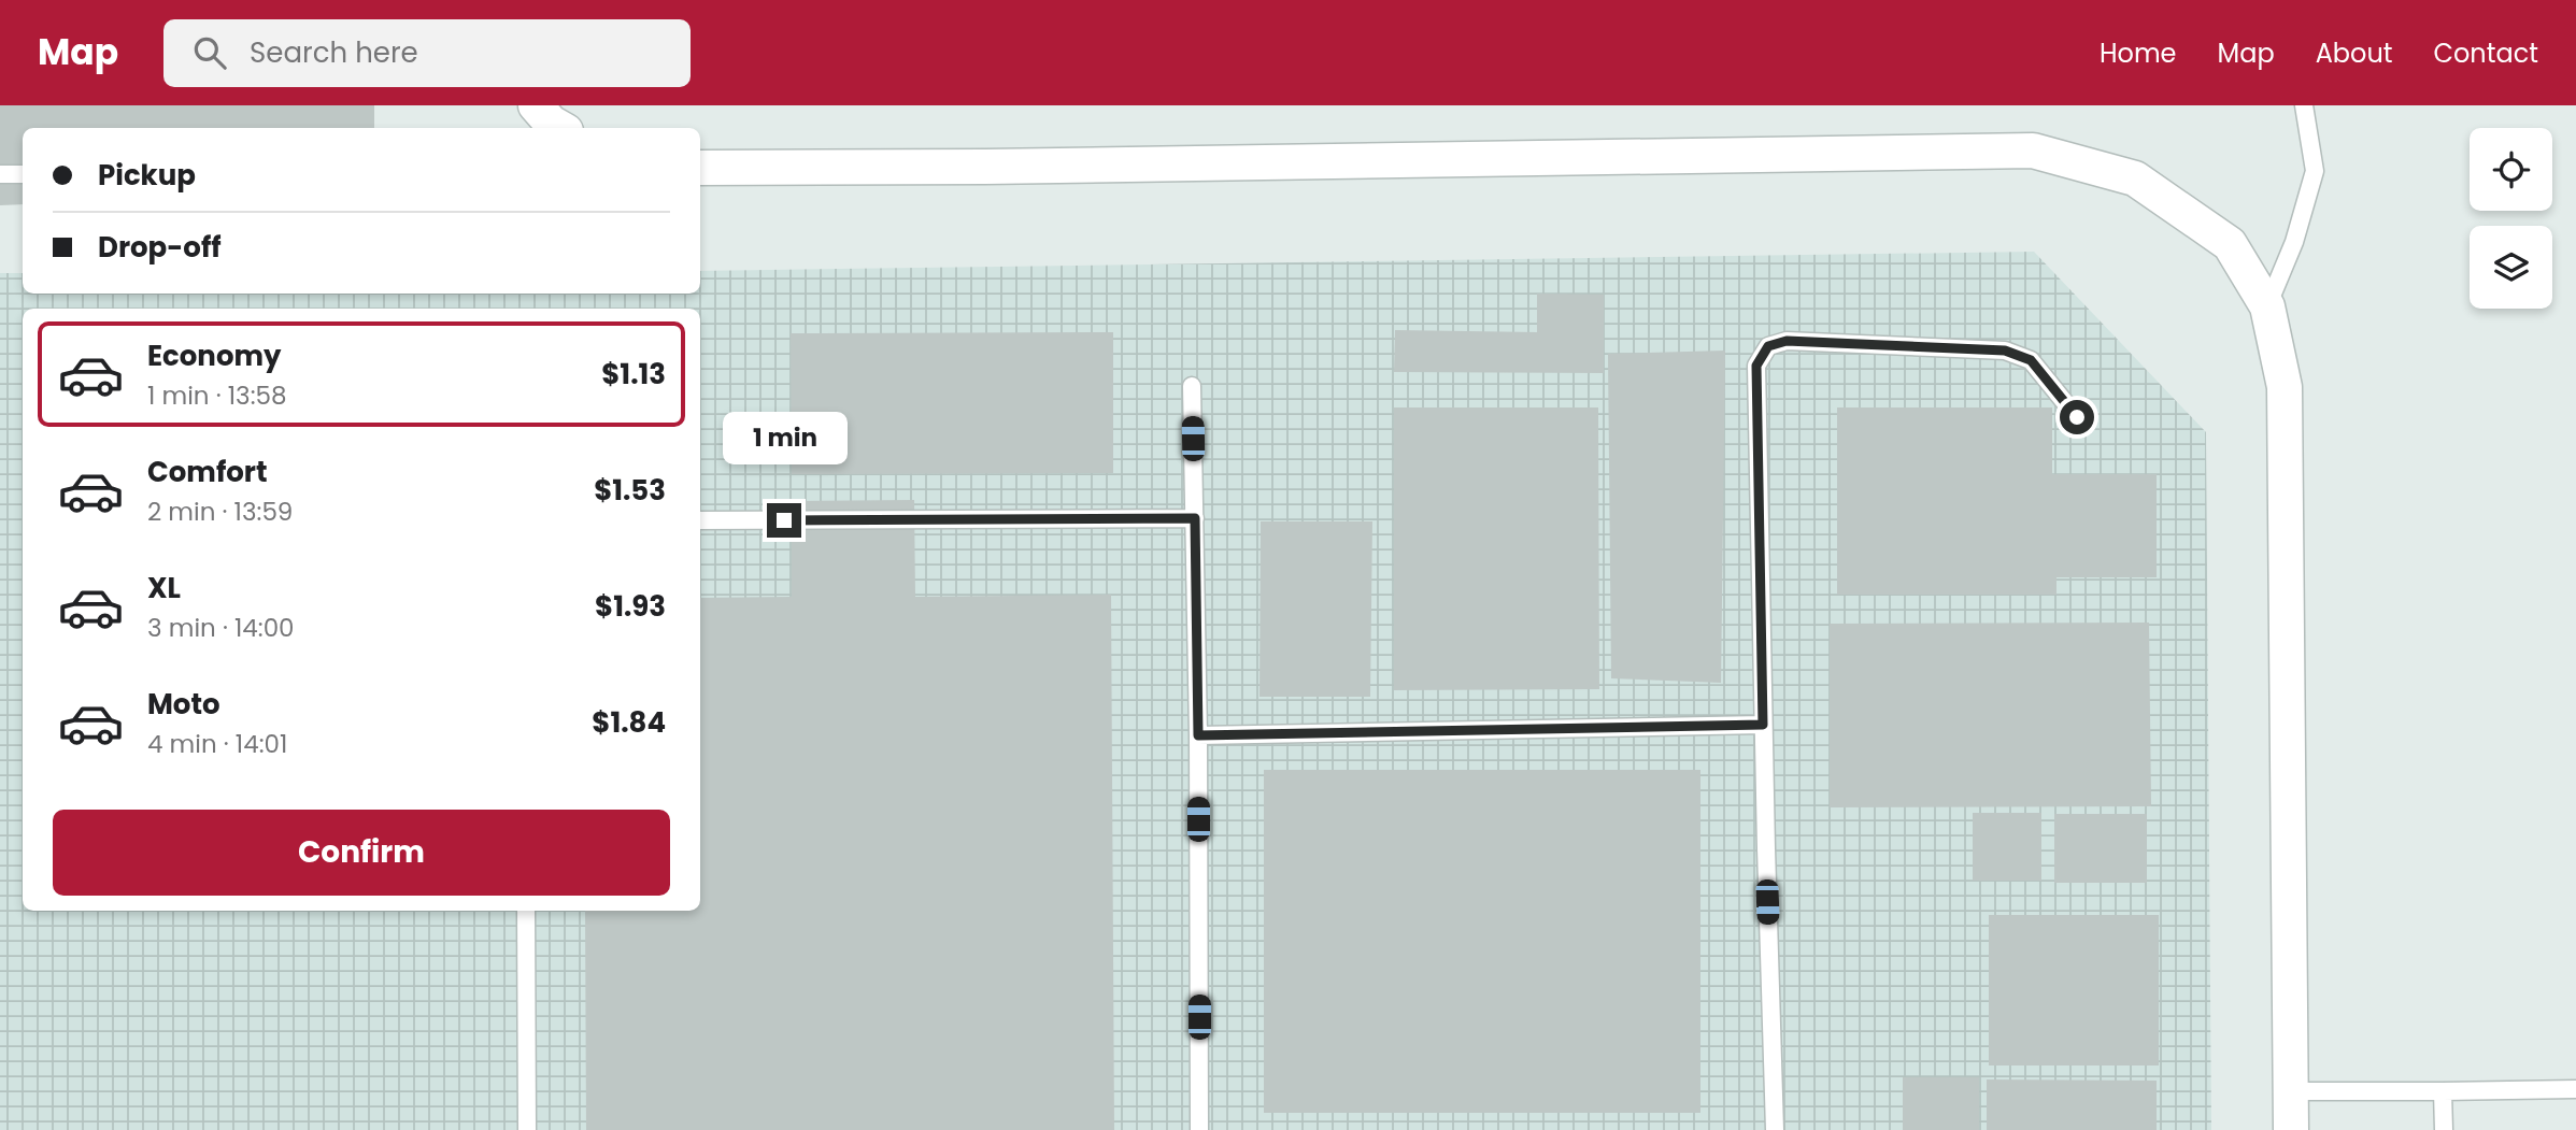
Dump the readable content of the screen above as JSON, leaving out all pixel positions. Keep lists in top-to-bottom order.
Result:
{
  "page": {
    "header": "Map",
    "search": "Search here",
    "nav": [
      "Home",
      "Map",
      "About",
      "Contact"
    ],
    "banner": ["Pickup", "Drop-off"],
    "list": [
      {
        "name": "Economy",
        "note": "1 min · 13:58",
        "value": "$1.13"
      },
      {
        "name": "Comfort",
        "note": "2 min · 13:59",
        "value": "$1.53"
      },
      {
        "name": "XL",
        "note": "3 min · 14:00",
        "value": "$1.93"
      },
      {
        "name": "Moto",
        "note": "4 min · 14:01",
        "value": "$1.84"
      }
    ],
    "bubble": "1 min",
    "buttons": "Confirm"
  }
}
